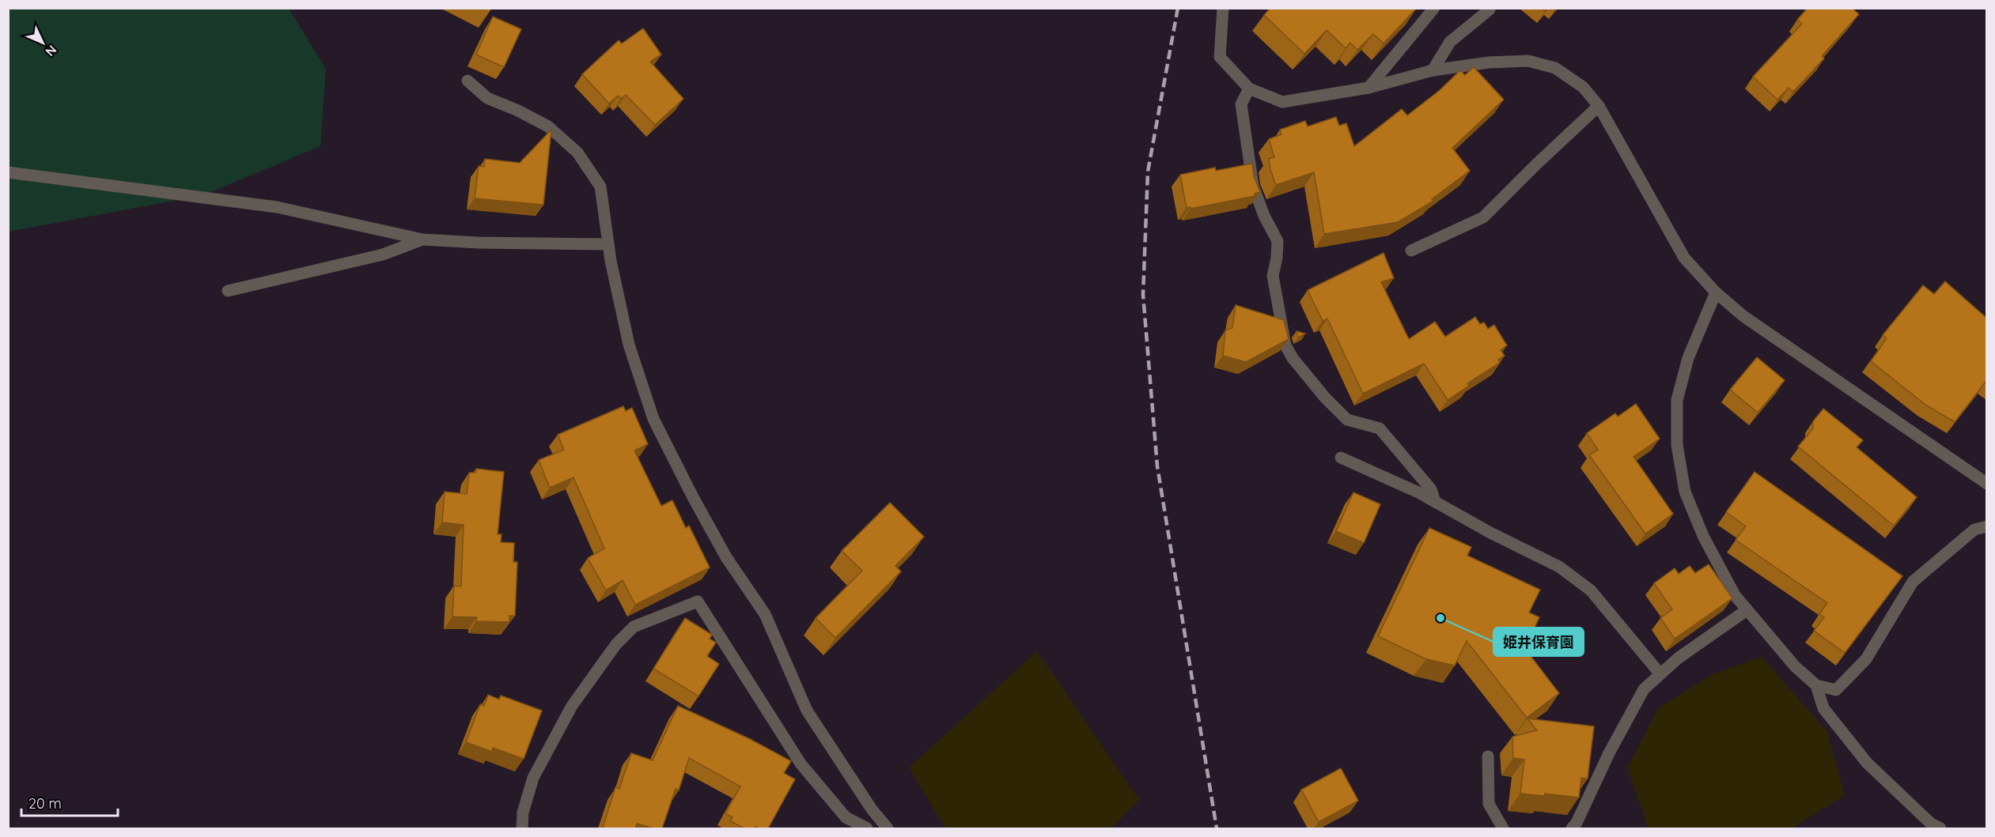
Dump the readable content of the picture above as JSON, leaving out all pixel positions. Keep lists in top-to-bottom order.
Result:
{
  "places": ["姫井保育園"],
  "scale_bar": "20 m",
  "north": "bottom right"
}
